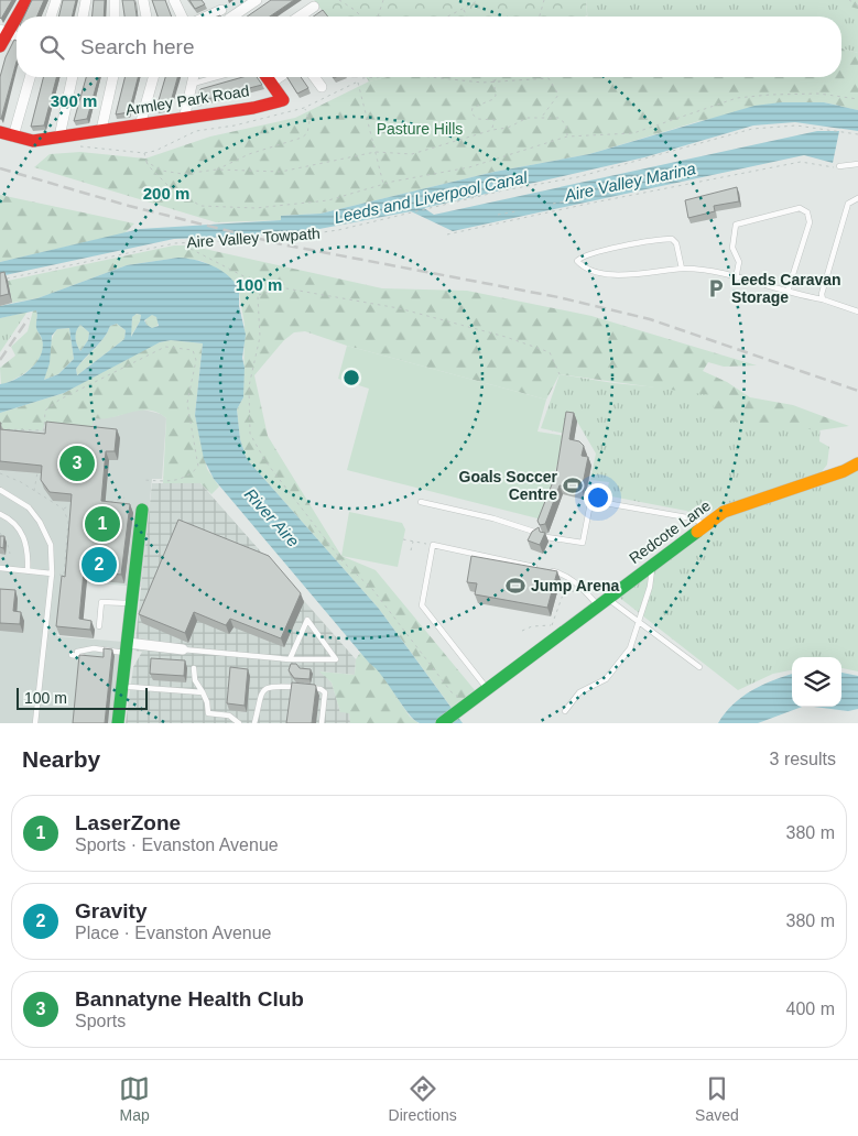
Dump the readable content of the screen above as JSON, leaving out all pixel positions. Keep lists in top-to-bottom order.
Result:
{
  "streets": {
    "street": ["Armley Park Road", "Redcote Lane"],
    "path": ["Aire Valley Towpath"]
  },
  "water": ["Aire Valley Marina", "Leeds and Liverpool Canal", "River Aire"],
  "parks": ["Pasture Hills"],
  "places": {
    "parking": ["Leeds Caravan Storage"],
    "sports": ["Goals Soccer Centre", "Jump Arena"]
  },
  "scale_bar": "100 m",
  "page": {
    "search": "Search here",
    "pins": ["3", "1", "2"],
    "scale": "100 m",
    "heading": ["Nearby", "3 results"],
    "list": [
      {
        "mark": "1",
        "name": "LaserZone",
        "note": "Sports · Evanston Avenue",
        "value": "380 m"
      },
      {
        "mark": "2",
        "name": "Gravity",
        "note": "Place · Evanston Avenue",
        "value": "380 m"
      },
      {
        "mark": "3",
        "name": "Bannatyne Health Club",
        "note": "Sports",
        "value": "400 m"
      }
    ],
    "nav": ["Map", "Directions", "Saved"]
  },
  "rings": ["300 m", "200 m", "100 m"]
}
